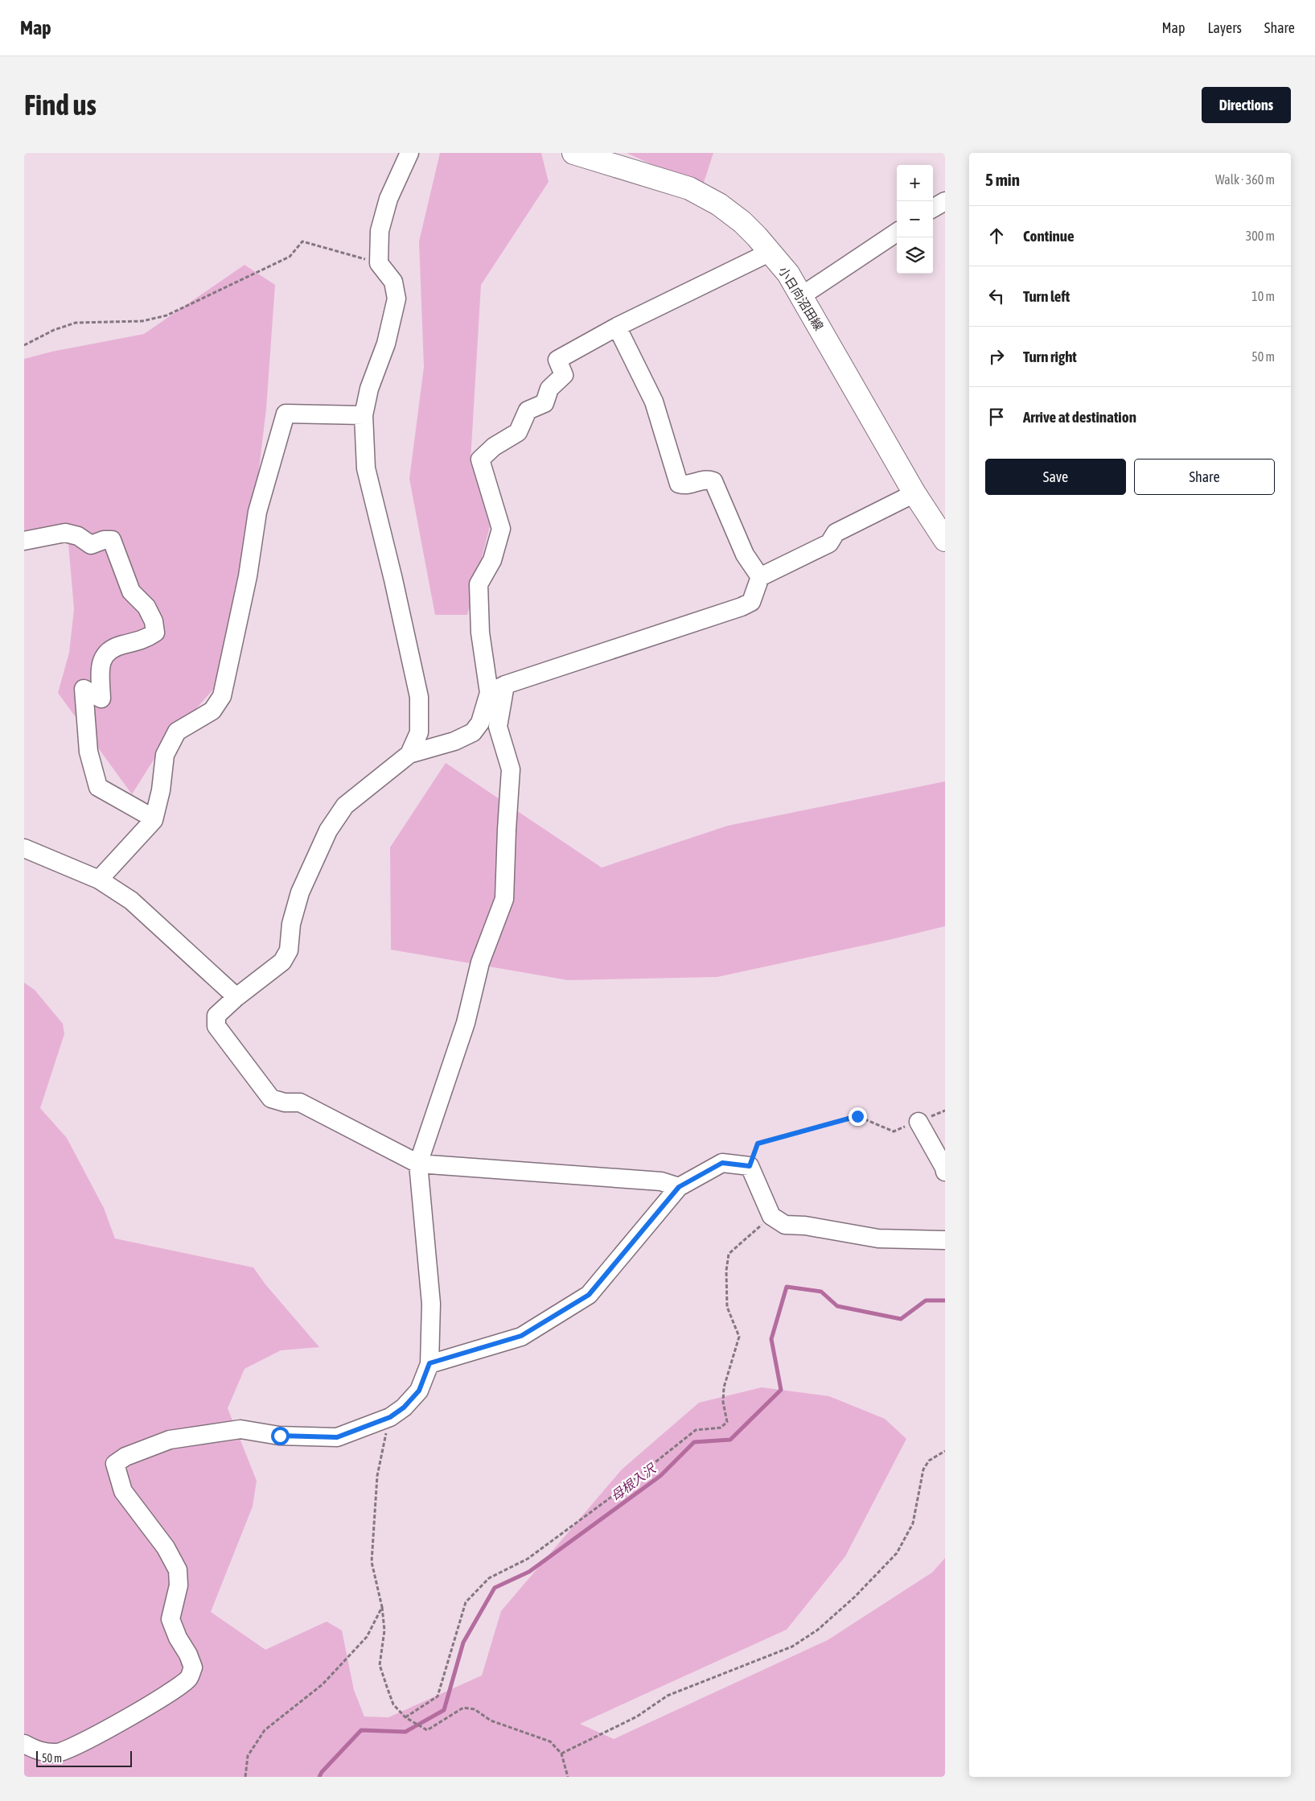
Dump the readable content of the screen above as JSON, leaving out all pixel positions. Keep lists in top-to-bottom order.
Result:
{
  "streets": {
    "main road": ["小日向沼田線"]
  },
  "water": ["母根入沢"],
  "scale_bar": "50 m",
  "page": {
    "header": "Map",
    "nav": ["Map", "Layers", "Share"],
    "buttons": [
      "Directions",
      ["Save", "Share"]
    ],
    "title": "Find us",
    "heading": ["5 min", "Walk · 360 m"],
    "map_buttons": ["+", "−"],
    "list": [
      ["Continue", "300 m"],
      ["Turn left", "10 m"],
      ["Turn right", "50 m"],
      "Arrive at destination"
    ],
    "scale": "50 m"
  }
}
